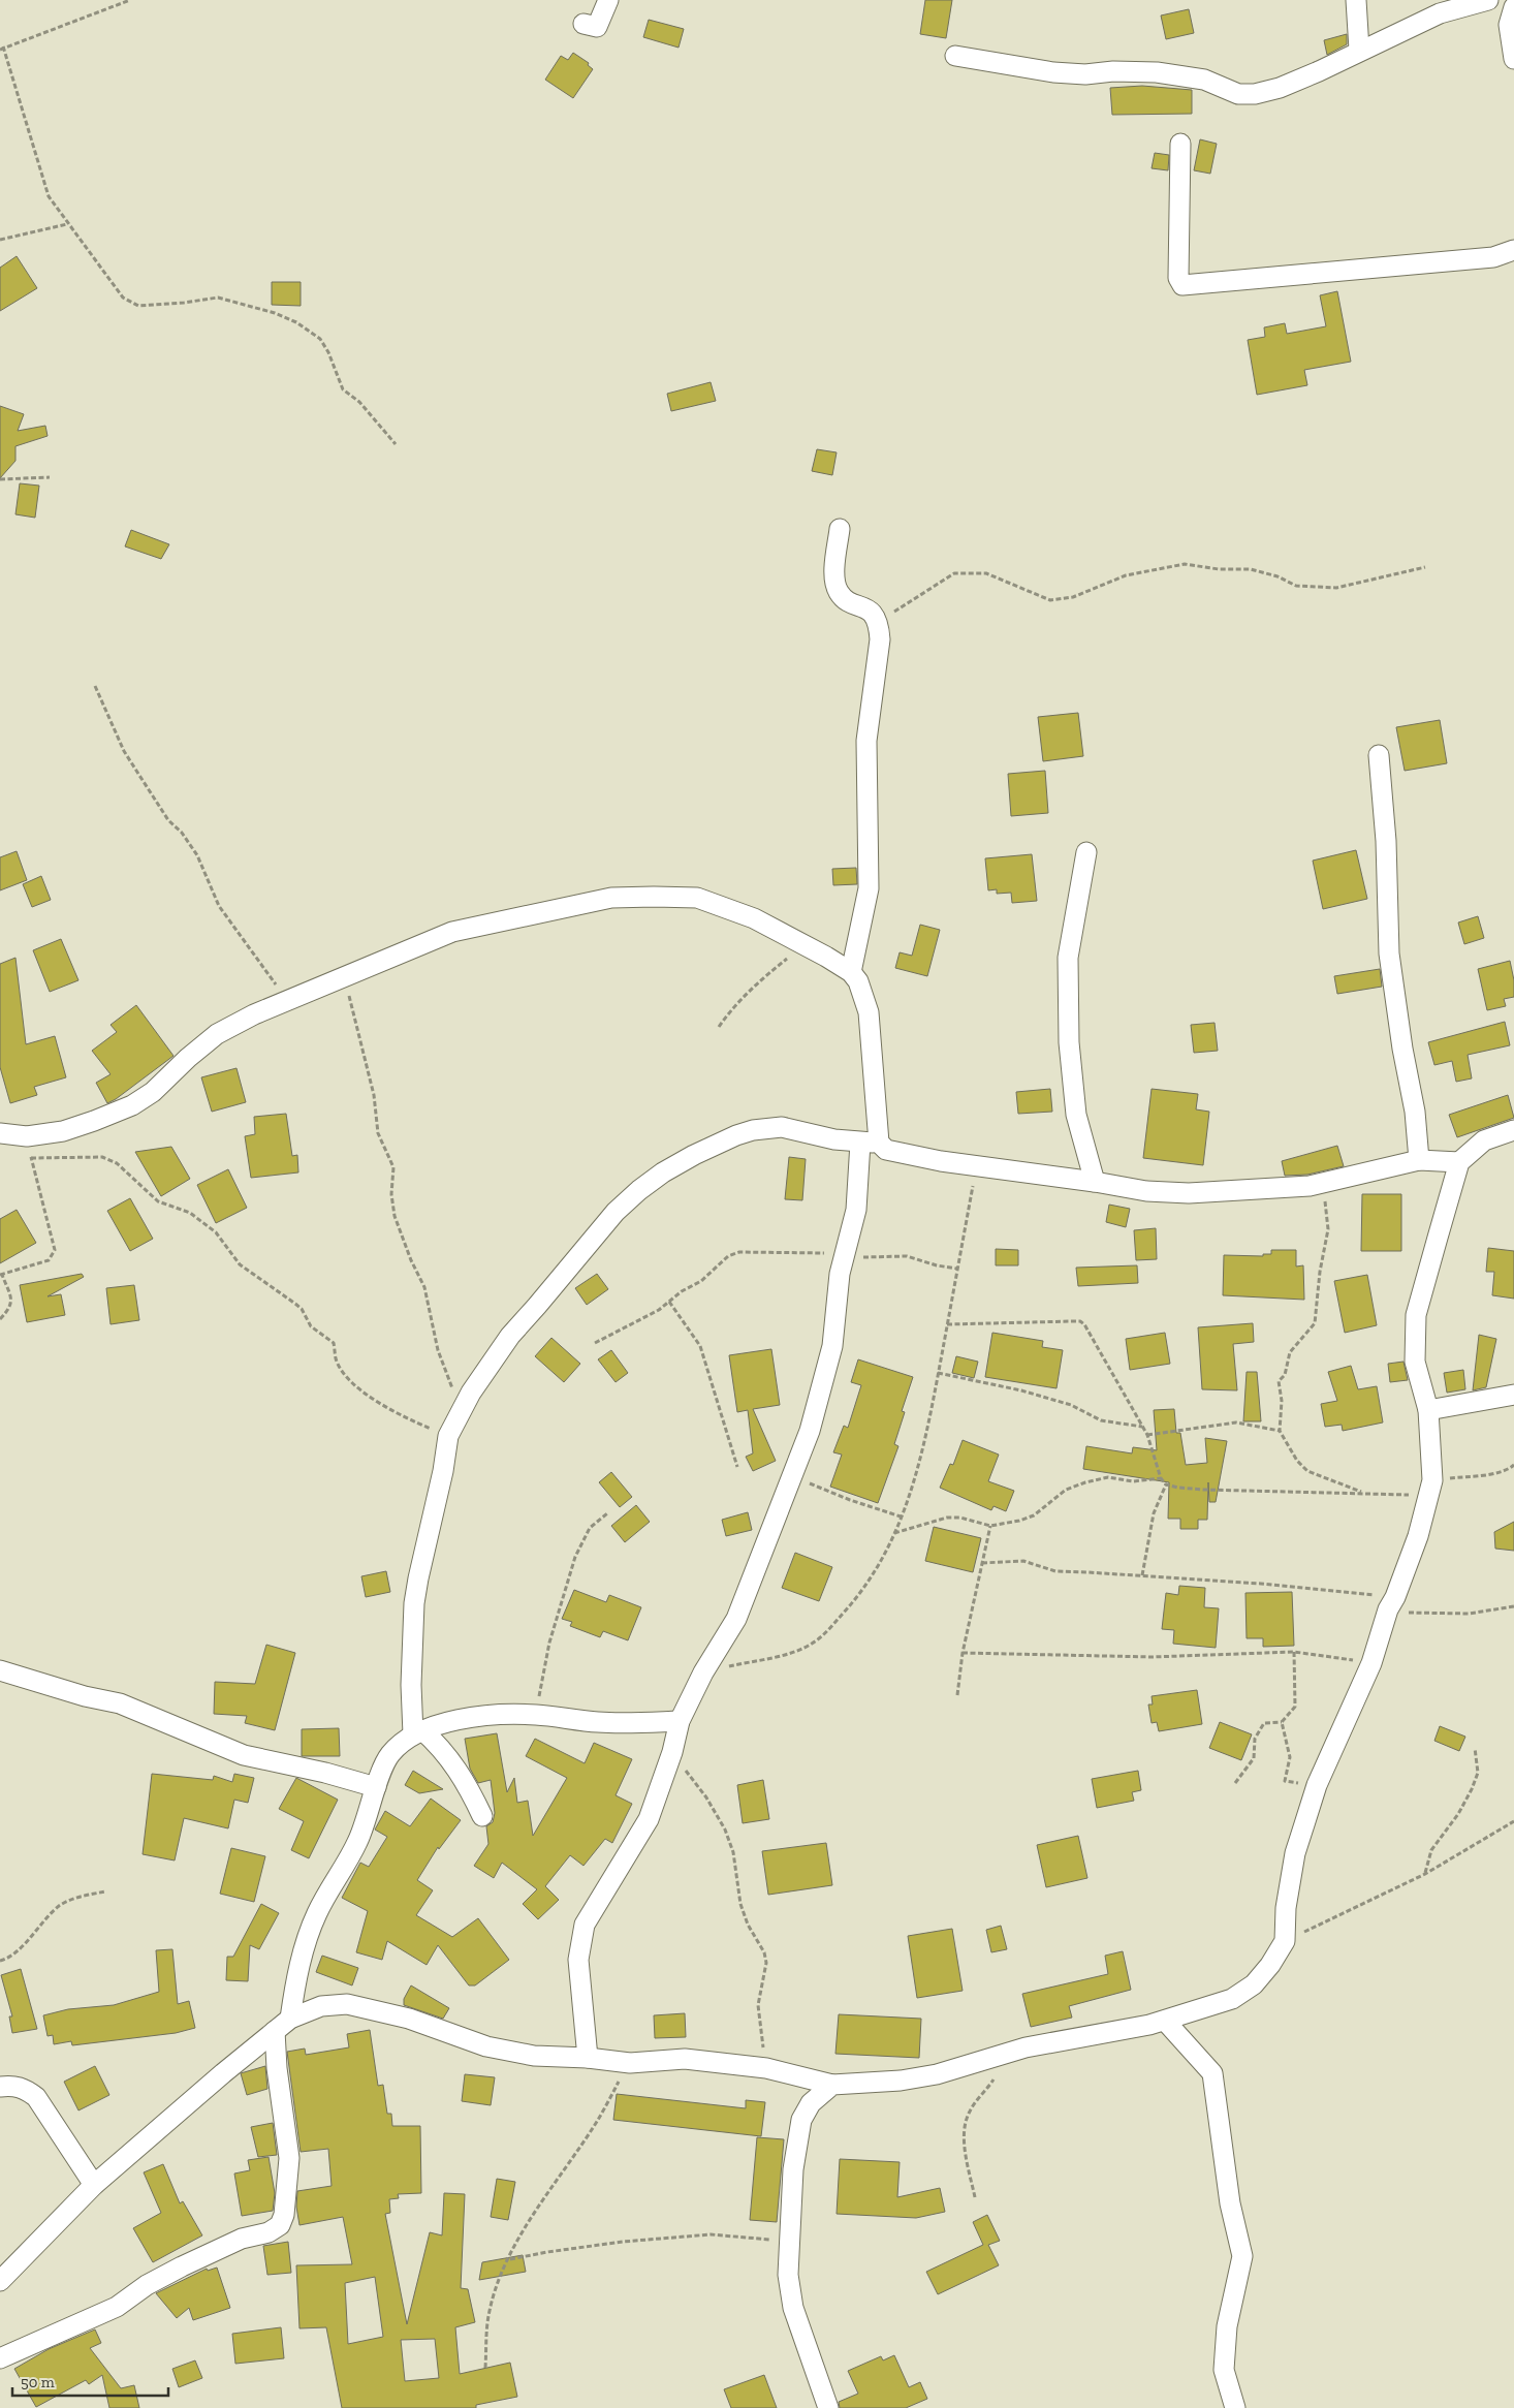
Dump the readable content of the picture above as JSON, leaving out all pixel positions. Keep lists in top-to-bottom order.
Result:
{
  "scale_bar": "50 m"
}
